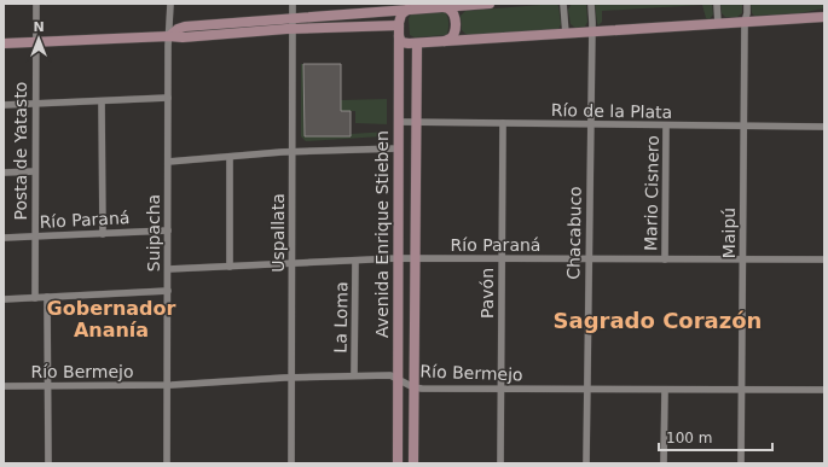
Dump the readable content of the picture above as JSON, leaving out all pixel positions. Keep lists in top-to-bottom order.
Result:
{
  "streets": {
    "main road": ["Avenida Enrique Stieben"],
    "street": [
      "Río de la Plata",
      "Posta de Yatasto",
      "Mario Cisnero",
      "Río Paraná",
      "Suipacha",
      "Uspallata",
      "Chacabuco",
      "Maipú",
      "Pavón",
      "La Loma",
      "Río Bermejo"
    ]
  },
  "crossings": [
    ["Río de la Plata", "Mario Cisnero"],
    ["Río de la Plata", "Chacabuco"],
    ["Río de la Plata", "Maipú"],
    ["Río de la Plata", "Avenida Enrique Stieben"],
    ["Río de la Plata", "Pavón"],
    ["Posta de Yatasto", "Río Paraná"],
    ["Mario Cisnero", "Río Paraná"],
    ["Río Paraná", "Suipacha"],
    ["Río Paraná", "Uspallata"],
    ["Río Paraná", "Chacabuco"],
    ["Río Paraná", "Maipú"],
    ["Río Paraná", "Avenida Enrique Stieben"],
    ["Río Paraná", "Pavón"],
    ["Río Paraná", "La Loma"],
    ["Suipacha", "Río Bermejo"],
    ["Uspallata", "Río Bermejo"],
    ["Chacabuco", "Río Bermejo"],
    ["Maipú", "Río Bermejo"],
    ["Avenida Enrique Stieben", "Río Bermejo"],
    ["Pavón", "Río Bermejo"],
    ["La Loma", "Río Bermejo"]
  ],
  "districts": ["Gobernador Ananía", "Sagrado Corazón"],
  "scale_bar": "100 m",
  "north": "top"
}
